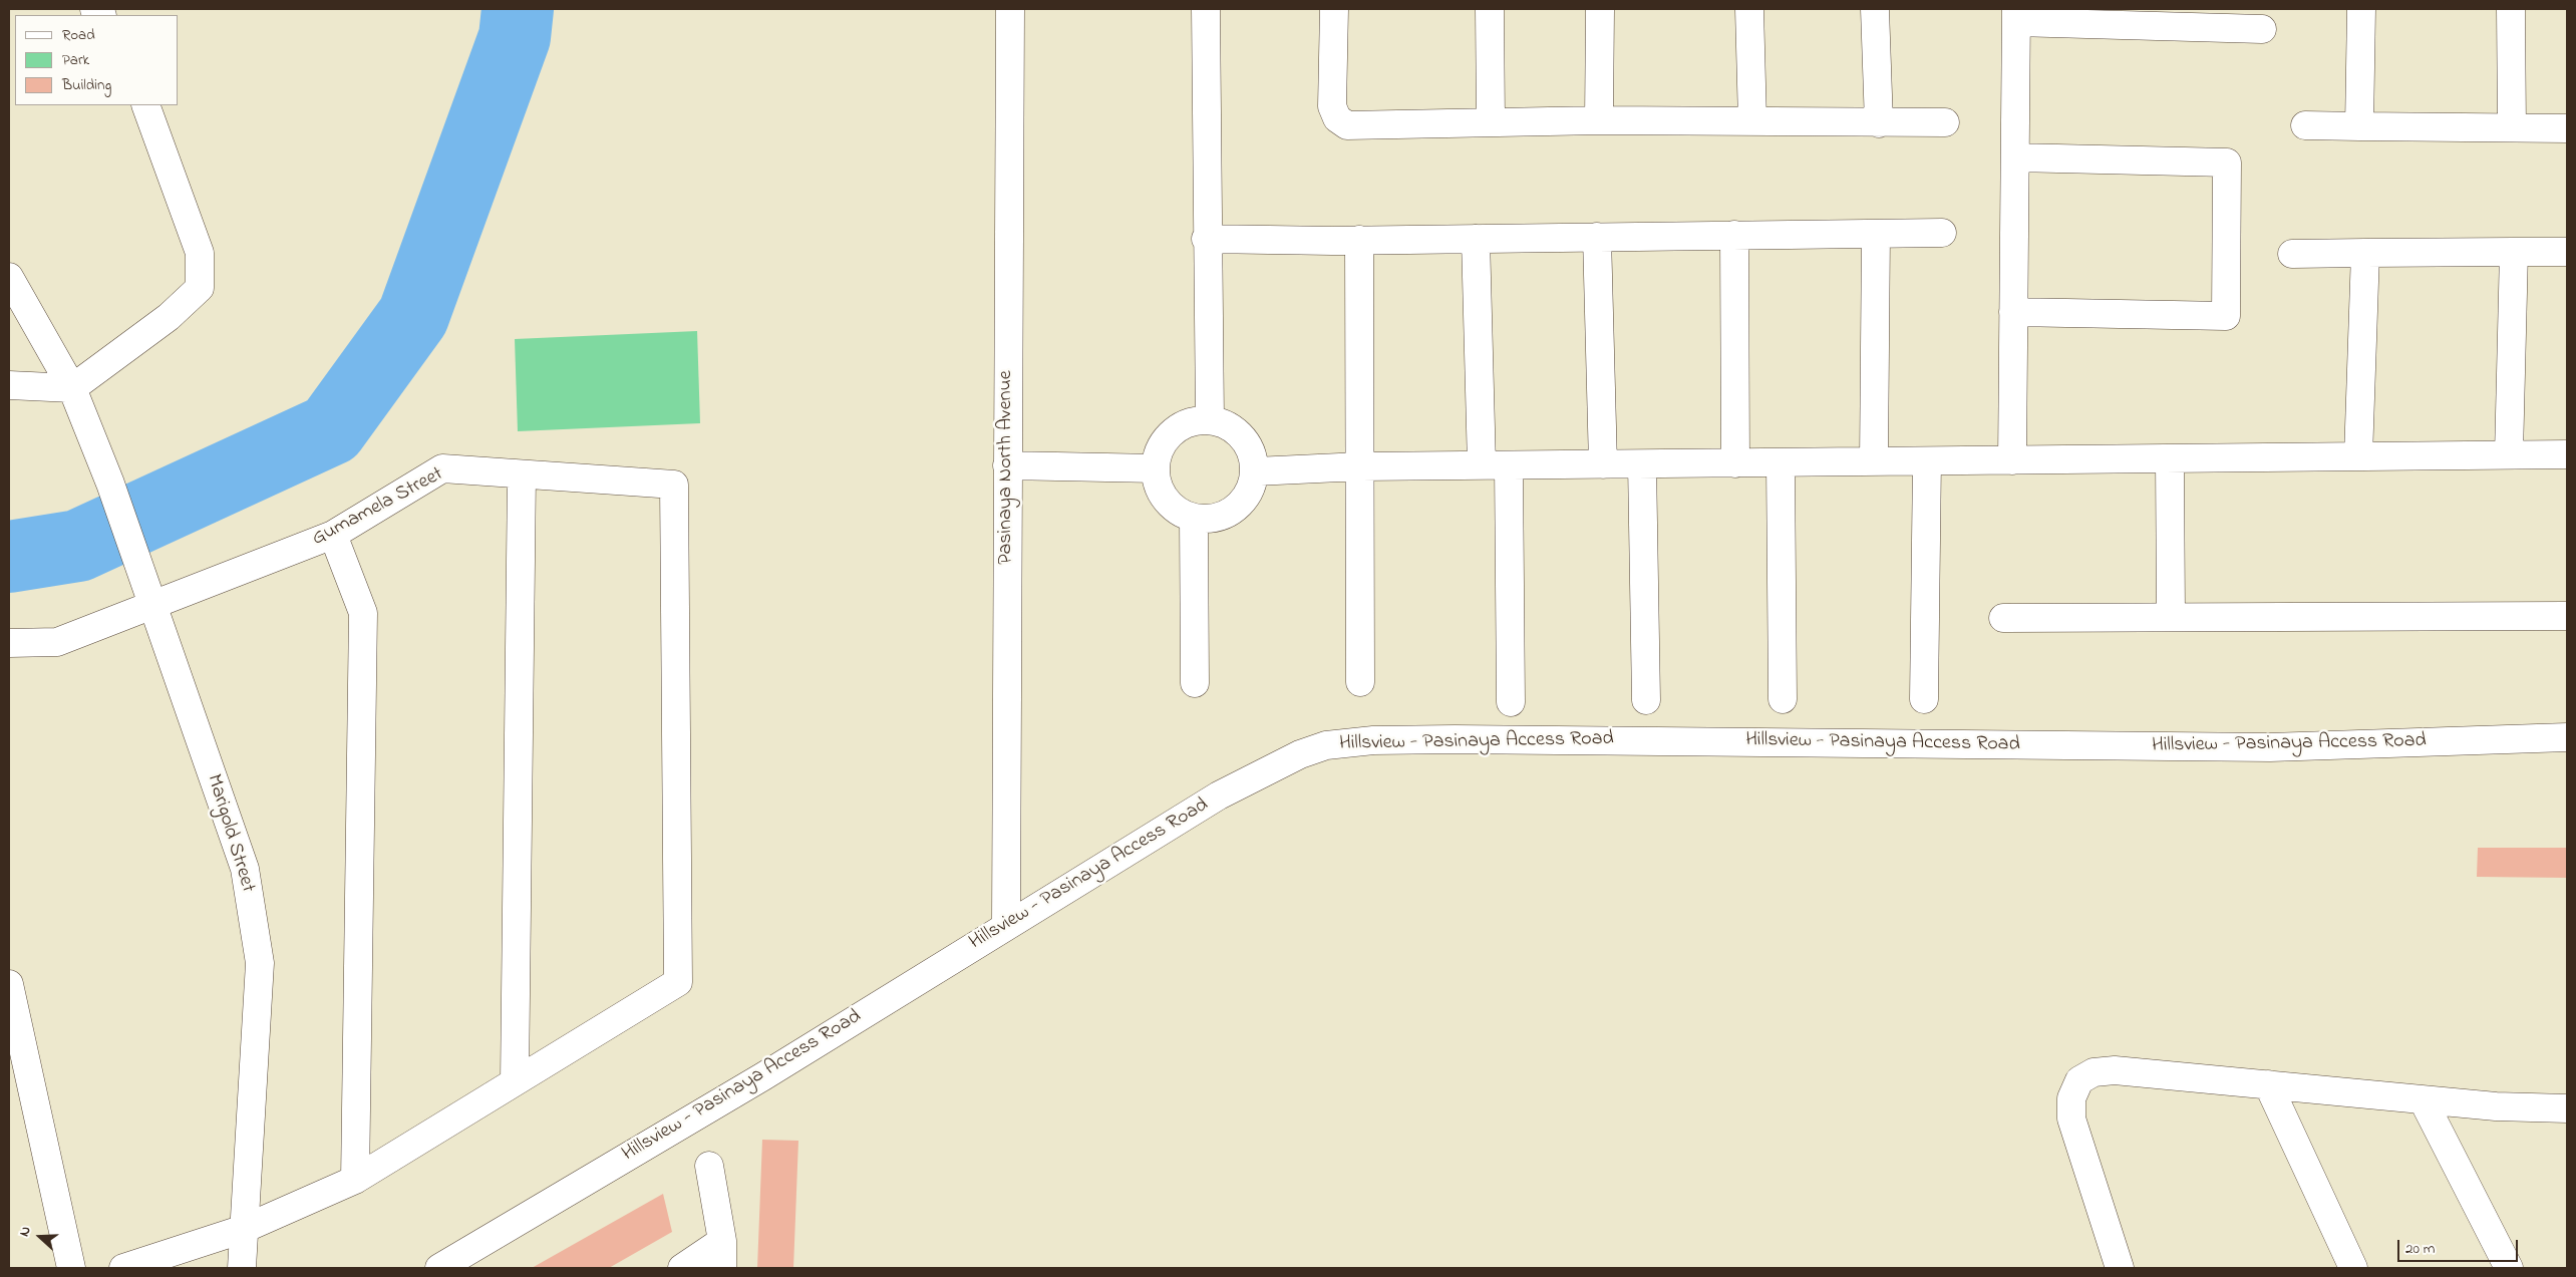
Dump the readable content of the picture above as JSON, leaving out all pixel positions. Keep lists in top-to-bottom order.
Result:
{
  "streets": {
    "street": [
      "Pasinaya North Avenue",
      "Gumamela Street",
      "Hillsview - Pasinaya Access Road",
      "Marigold Street"
    ]
  },
  "crossings": [
    ["Pasinaya North Avenue", "Hillsview - Pasinaya Access Road"],
    ["Gumamela Street", "Marigold Street"]
  ],
  "legend": ["Road", "Park", "Building"],
  "scale_bar": "20 m",
  "north": "left"
}
